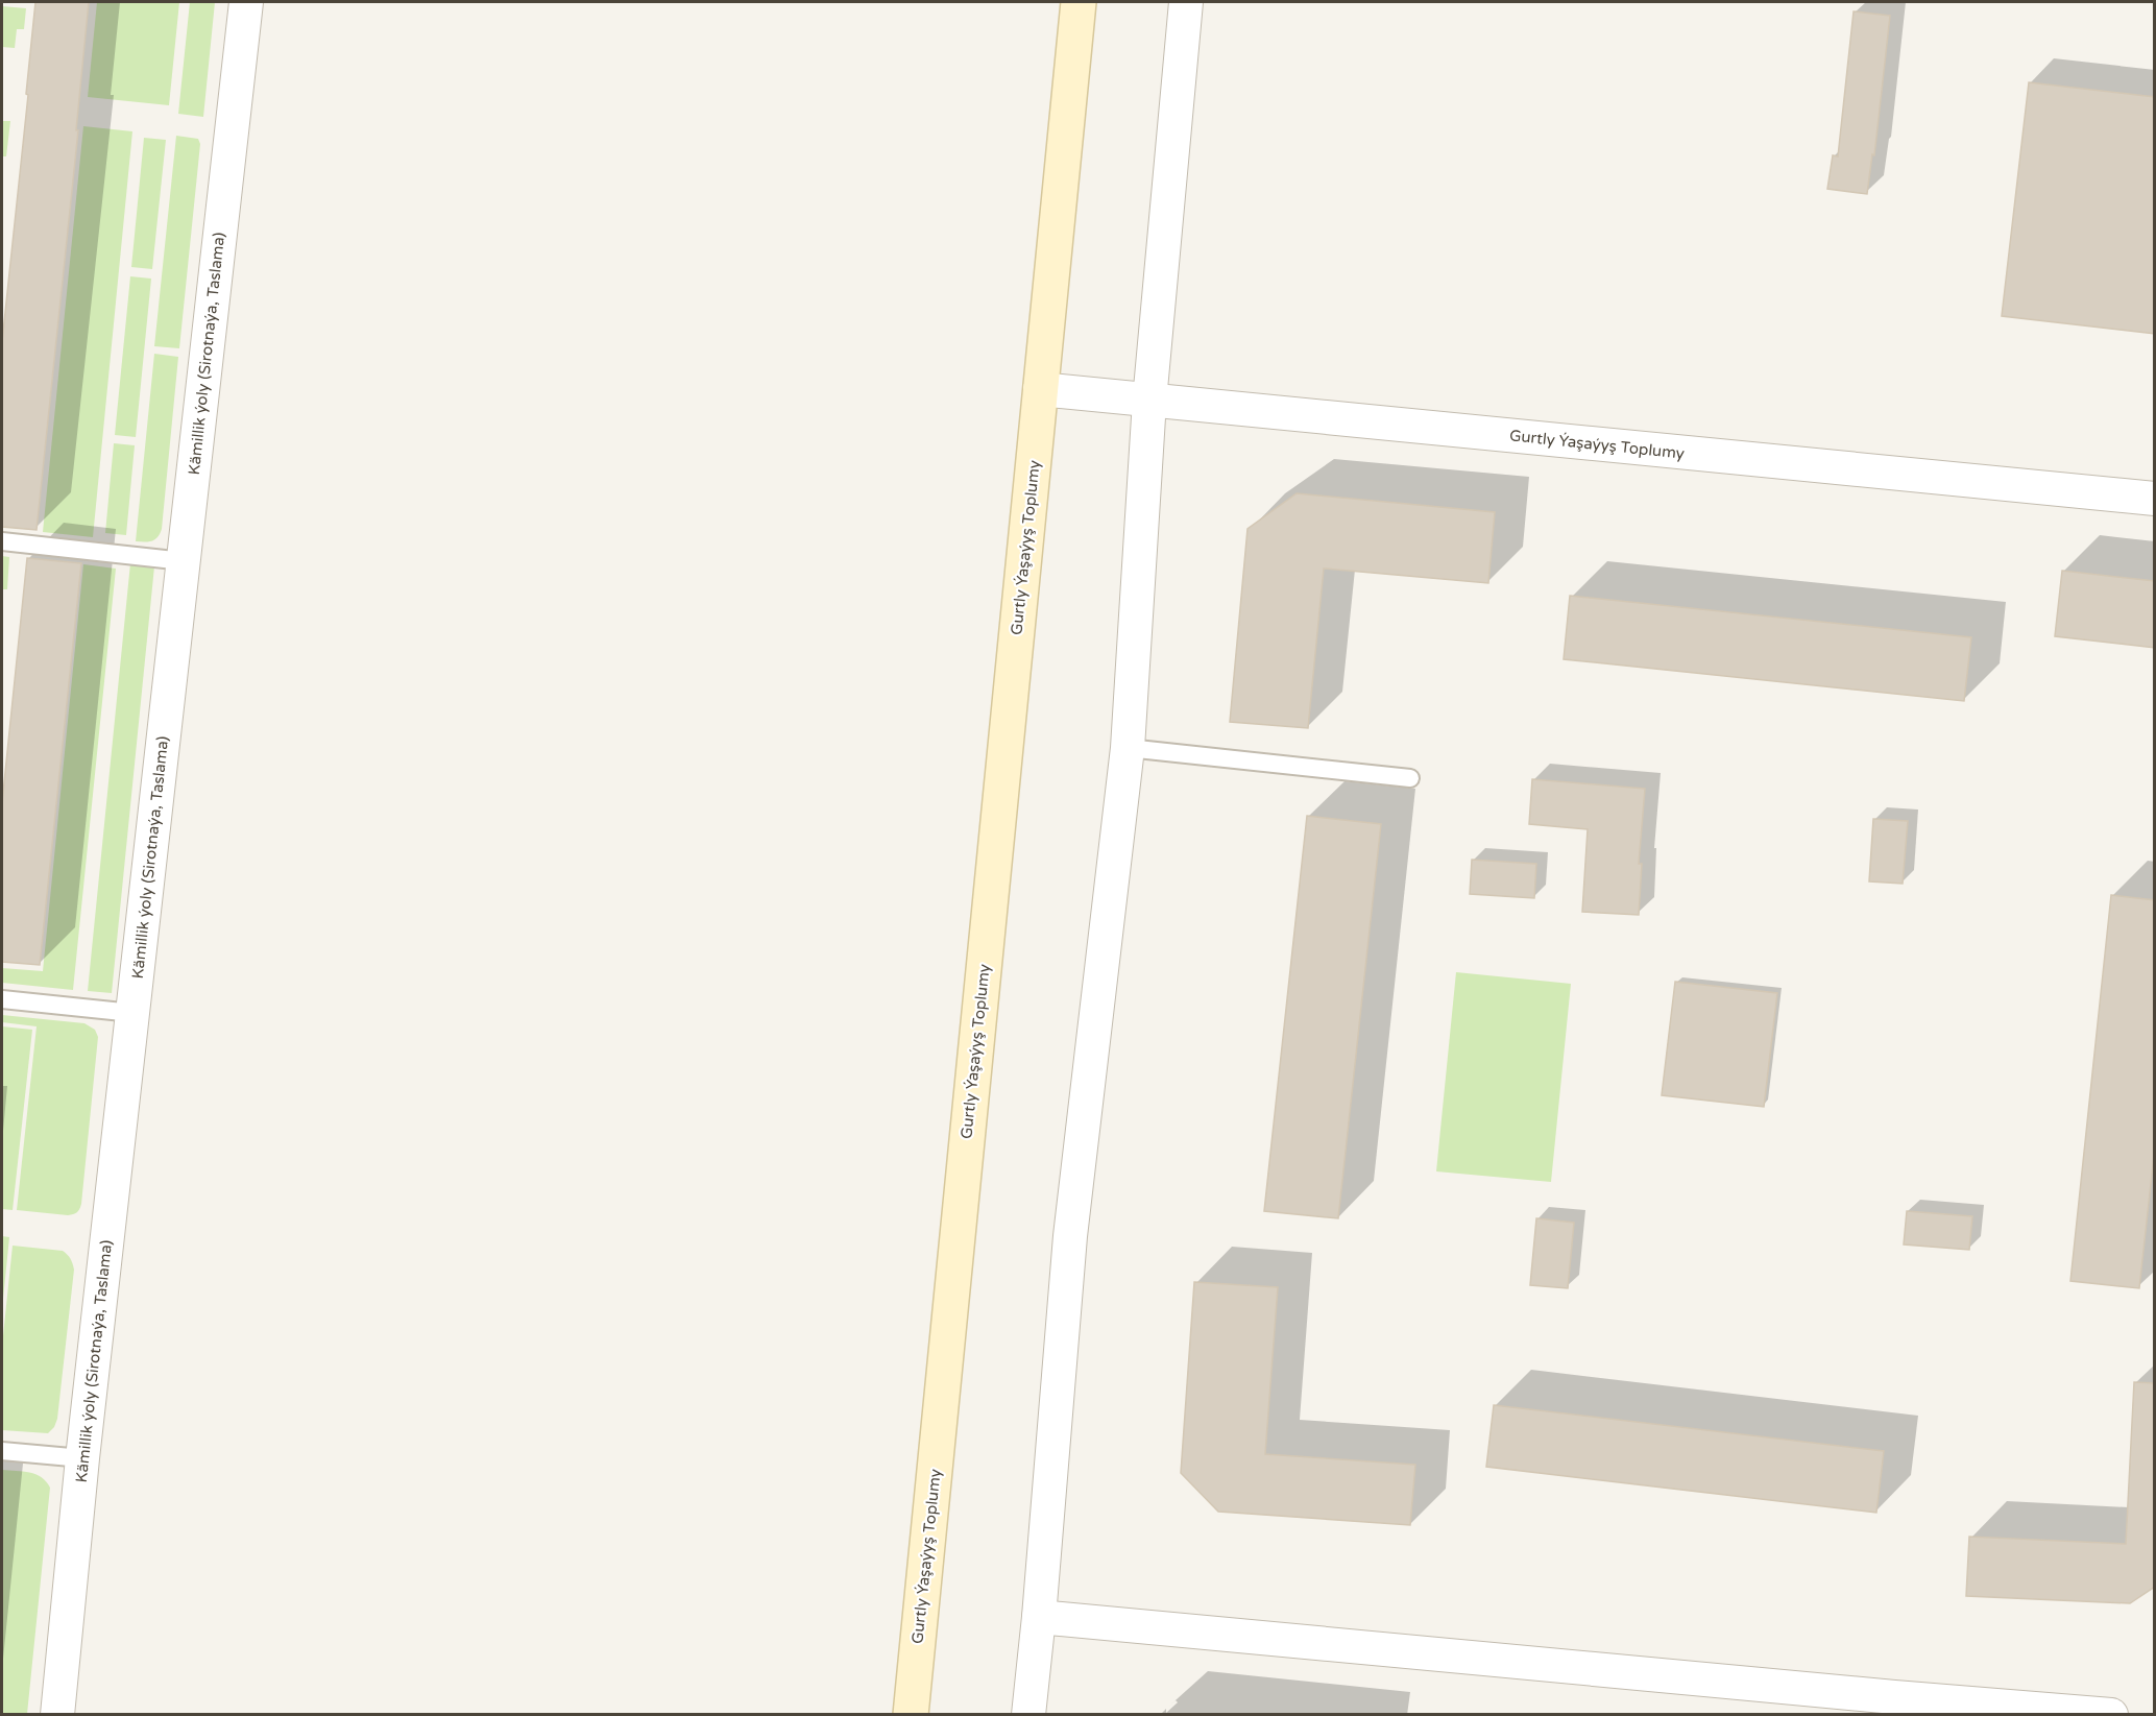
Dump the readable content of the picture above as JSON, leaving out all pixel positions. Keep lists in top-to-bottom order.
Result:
{
  "streets": {
    "street": ["Kämillik ýoly (Sirotnaýa, Taslama)", "Gurtly Ýaşaýyş Toplumy"]
  }
}
